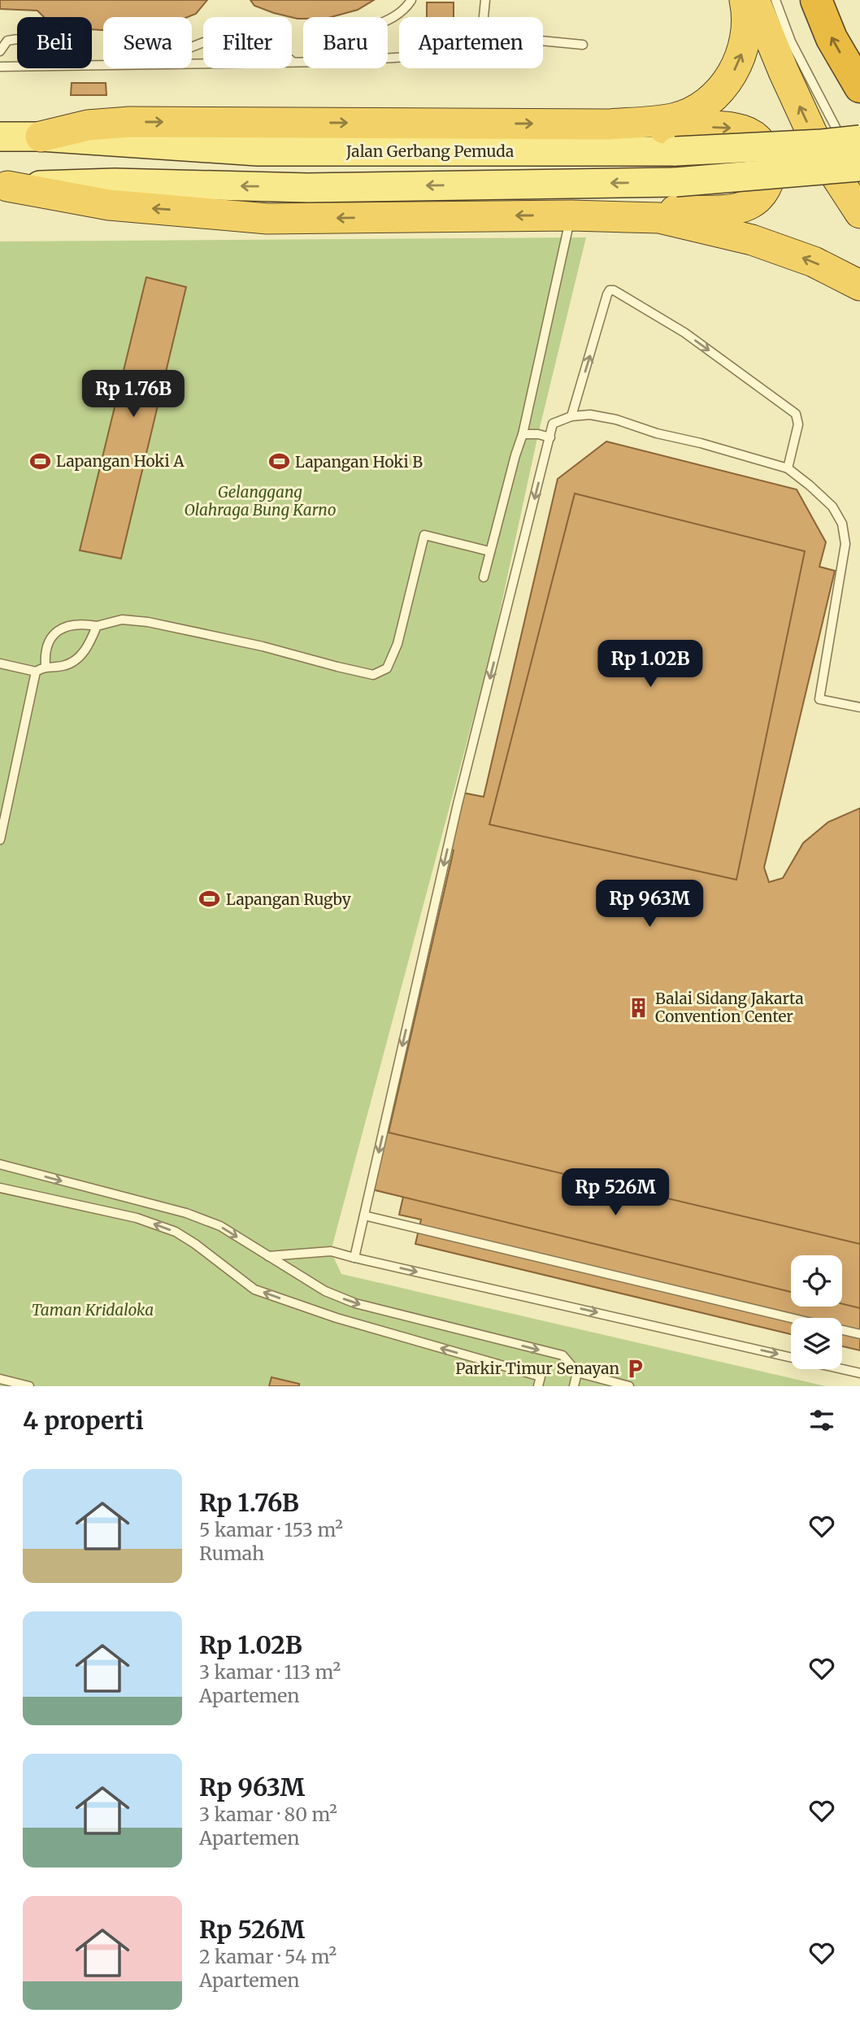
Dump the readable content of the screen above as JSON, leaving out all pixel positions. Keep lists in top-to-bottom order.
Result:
{
  "streets": {
    "main road": ["Jalan Gerbang Pemuda"]
  },
  "parks": ["Gelanggang Olahraga Bung Karno", "Taman Kridaloka"],
  "places": {
    "sports": ["Lapangan Hoki A", "Lapangan Hoki B", "Lapangan Rugby"],
    "building": ["Balai Sidang Jakarta Convention Center"],
    "parking": ["Parkir Timur Senayan"]
  },
  "page": {
    "chip": [
      "Beli",
      "Sewa",
      "Filter",
      "Baru",
      "Apartemen"
    ],
    "price": [
      "Rp 1.76B",
      "Rp 1.02B",
      "Rp 963M",
      "Rp 526M"
    ],
    "heading": "4 properti",
    "list": [
      {
        "name": "Rp 1.76B",
        "note": "5 kamar · 153 m² · Rumah"
      },
      {
        "name": "Rp 1.02B",
        "note": "3 kamar · 113 m² · Apartemen"
      },
      {
        "name": "Rp 963M",
        "note": "3 kamar · 80 m² · Apartemen"
      },
      {
        "name": "Rp 526M",
        "note": "2 kamar · 54 m² · Apartemen"
      }
    ]
  }
}
